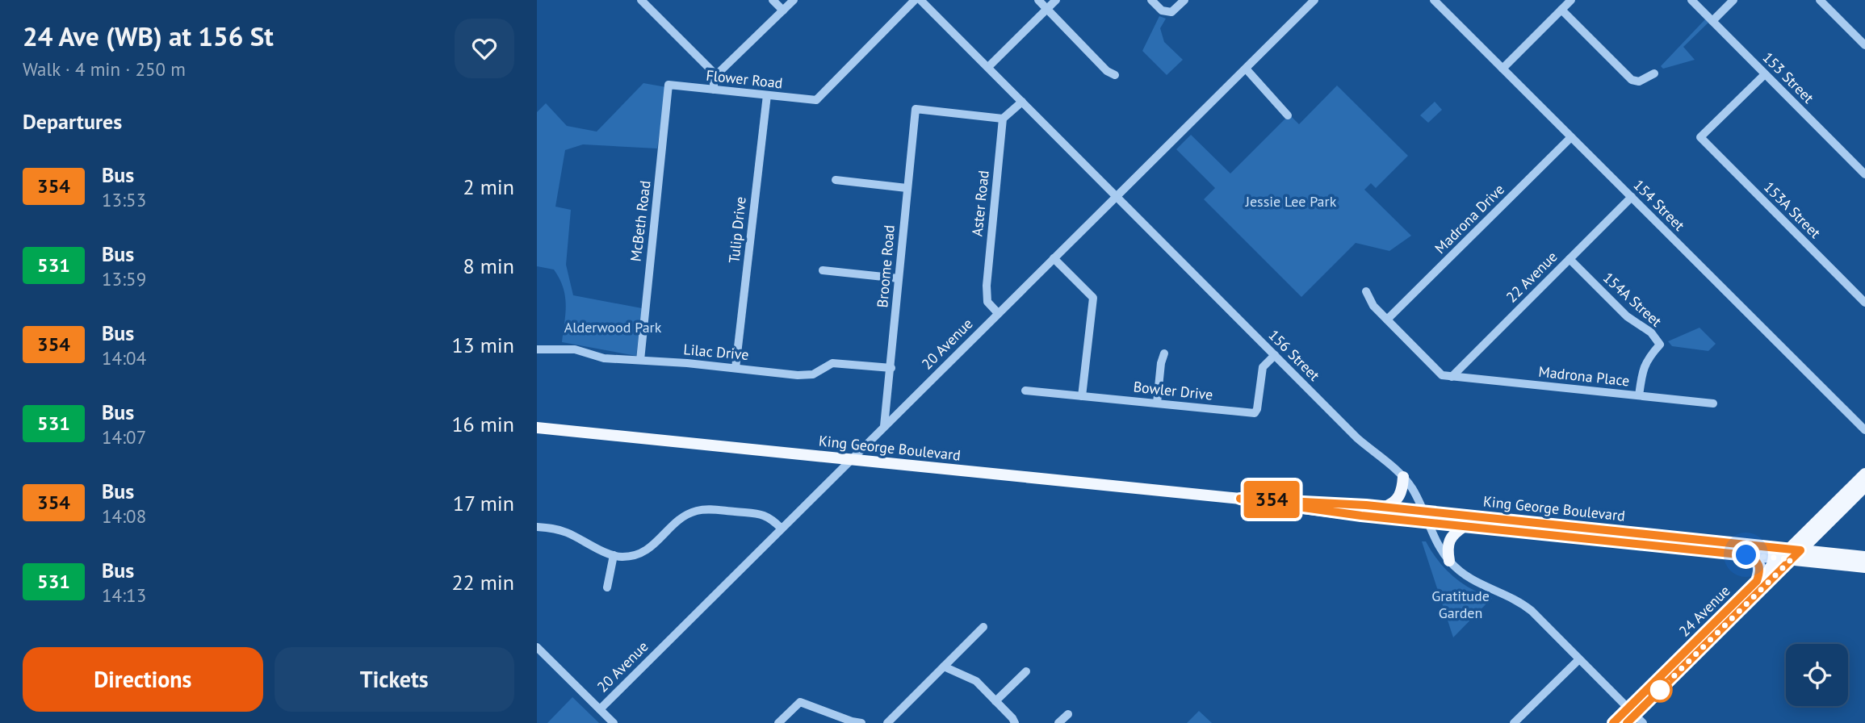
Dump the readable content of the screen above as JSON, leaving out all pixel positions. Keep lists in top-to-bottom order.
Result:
{
  "streets": {
    "main road": ["King George Boulevard", "24 Avenue"],
    "street": [
      "153 Street",
      "Flower Road",
      "Aster Road",
      "154 Street",
      "153A Street",
      "Madrona Drive",
      "McBeth Road",
      "Tulip Drive",
      "Broome Road",
      "22 Avenue",
      "154A Street",
      "20 Avenue",
      "Lilac Drive",
      "156 Street",
      "Madrona Place",
      "Bowler Drive"
    ]
  },
  "crossings": [
    ["153 Street", "153A Street"],
    ["Flower Road", "McBeth Road"],
    ["Flower Road", "Tulip Drive"],
    ["Aster Road", "Broome Road"],
    ["Aster Road", "20 Avenue"],
    ["154 Street", "Madrona Drive"],
    ["154 Street", "22 Avenue"],
    ["McBeth Road", "Lilac Drive"],
    ["Tulip Drive", "Lilac Drive"],
    ["Broome Road", "20 Avenue"],
    ["Broome Road", "Lilac Drive"],
    ["22 Avenue", "154A Street"],
    ["22 Avenue", "Madrona Place"],
    ["154A Street", "Madrona Place"],
    ["20 Avenue", "156 Street"],
    ["20 Avenue", "King George Boulevard"],
    ["156 Street", "Bowler Drive"],
    ["156 Street", "King George Boulevard"],
    ["156 Street", "24 Avenue"],
    ["King George Boulevard", "24 Avenue"]
  ],
  "parks": ["Jessie Lee Park", "Alderwood Park", "Gratitude Garden"],
  "lines": ["bus line 354"],
  "page": {
    "heading": [
      ["24 Ave (WB) at 156 St", "Walk · 4 min · 250 m"],
      "Departures"
    ],
    "on_map": "354",
    "list": [
      {
        "mark": "354",
        "name": "Bus",
        "note": "13:53",
        "value": "2 min"
      },
      {
        "mark": "531",
        "name": "Bus",
        "note": "13:59",
        "value": "8 min"
      },
      {
        "mark": "354",
        "name": "Bus",
        "note": "14:04",
        "value": "13 min"
      },
      {
        "mark": "531",
        "name": "Bus",
        "note": "14:07",
        "value": "16 min"
      },
      {
        "mark": "354",
        "name": "Bus",
        "note": "14:08",
        "value": "17 min"
      },
      {
        "mark": "531",
        "name": "Bus",
        "note": "14:13",
        "value": "22 min"
      }
    ],
    "buttons": ["Directions", "Tickets"]
  }
}
